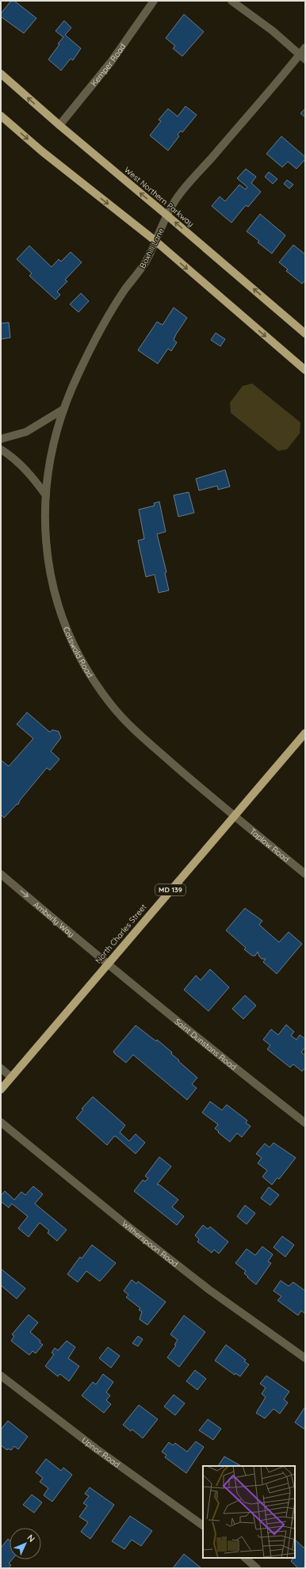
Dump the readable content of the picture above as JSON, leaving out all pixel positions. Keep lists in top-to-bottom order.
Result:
{
  "streets": {
    "main road": ["West Northern Parkway", "MD 139", "North Charles Street"],
    "street": [
      "Kemper Road",
      "Boxhill Lane",
      "Cotswold Road",
      "Taplow Road",
      "Amberly Way",
      "Saint Dunstans Road",
      "Witherspoon Road",
      "Upnor Road"
    ]
  },
  "crossings": [
    ["Kemper Road", "West Northern Parkway"],
    ["West Northern Parkway", "Boxhill Lane"],
    ["Boxhill Lane", "Cotswold Road"],
    ["Cotswold Road", "Taplow Road"],
    ["Cotswold Road", "North Charles Street"],
    ["Taplow Road", "North Charles Street"],
    ["Amberly Way", "North Charles Street"],
    ["Amberly Way", "Saint Dunstans Road"],
    ["North Charles Street", "Saint Dunstans Road"]
  ],
  "one_way": ["Amberly Way"],
  "north": "top right"
}
